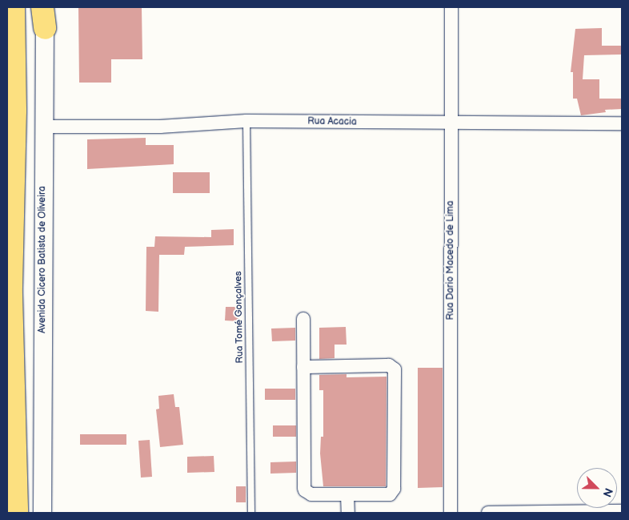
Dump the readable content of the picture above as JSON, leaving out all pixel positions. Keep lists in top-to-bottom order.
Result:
{
  "streets": {
    "main road": ["Avenida Cicero Batista de Oliveira"],
    "street": ["Rua Acacia", "Rua Dario Macedo de Lima"],
    "lane": ["Rua Tomé Gonçalves"]
  },
  "crossings": [
    ["Rua Acacia", "Avenida Cicero Batista de Oliveira"],
    ["Rua Acacia", "Rua Dario Macedo de Lima"],
    ["Rua Acacia", "Rua Tomé Gonçalves"]
  ],
  "north": "bottom right"
}
